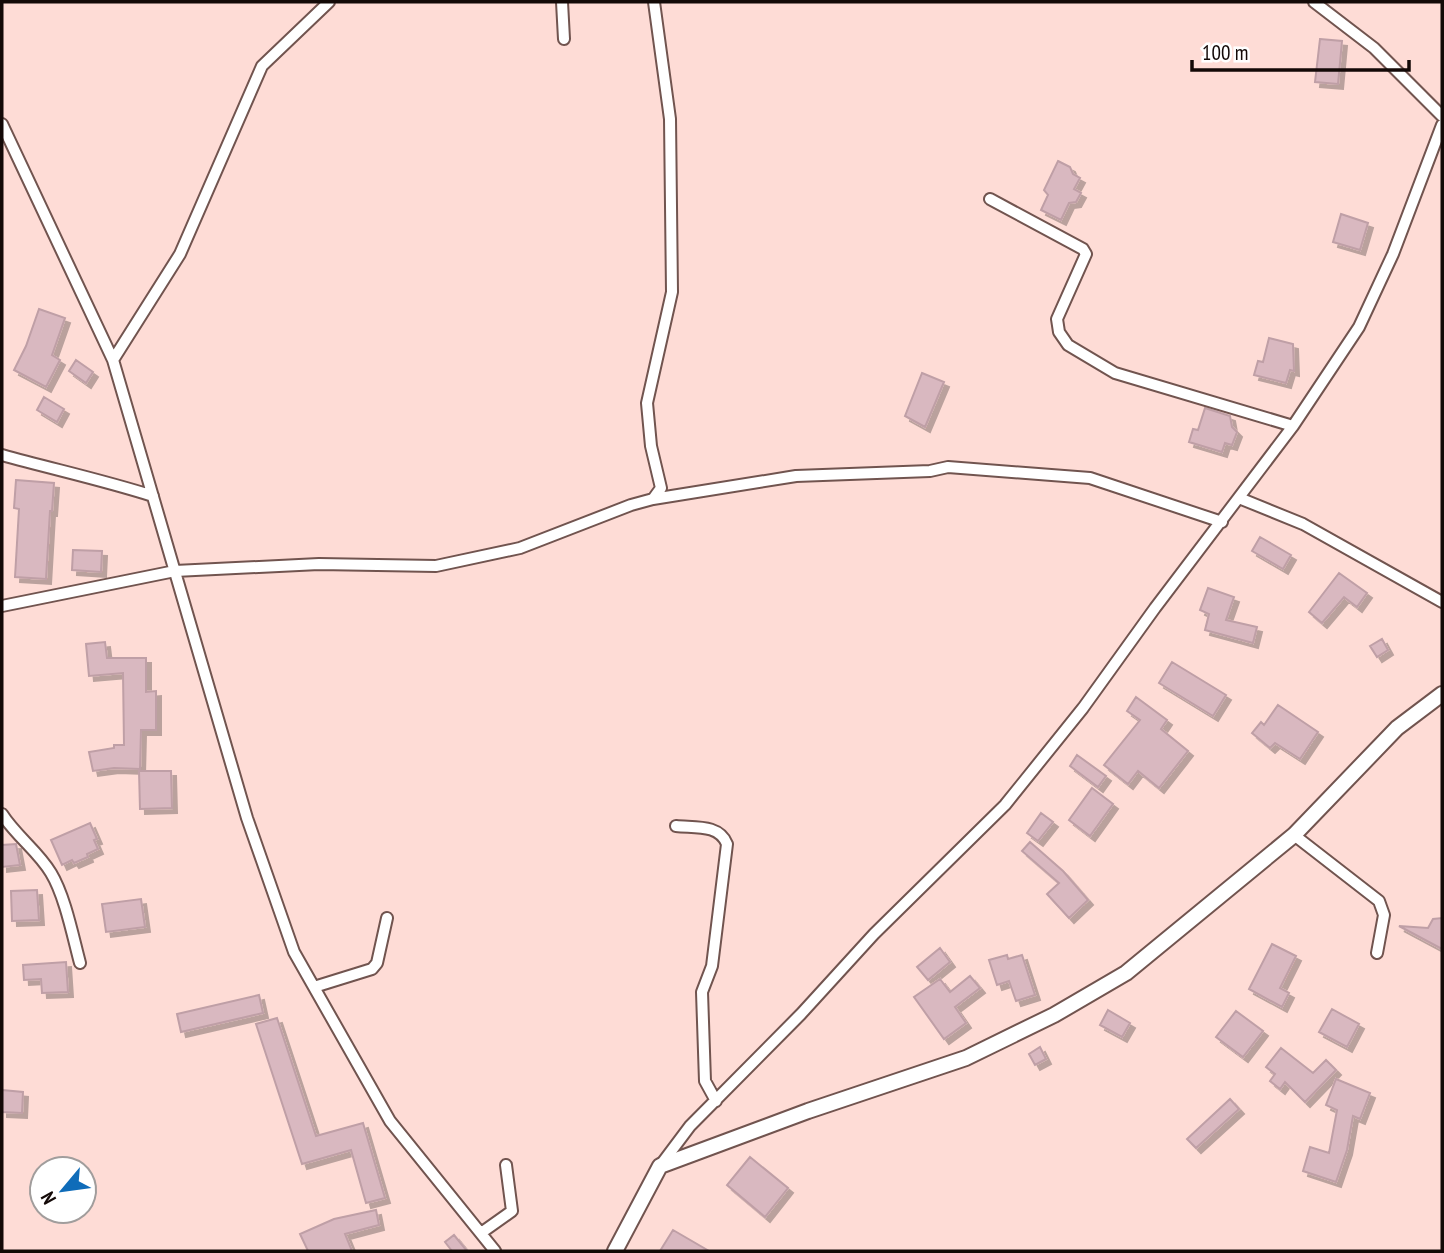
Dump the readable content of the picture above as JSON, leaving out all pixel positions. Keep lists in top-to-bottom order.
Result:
{
  "scale_bar": "100 m",
  "north": "bottom left"
}
